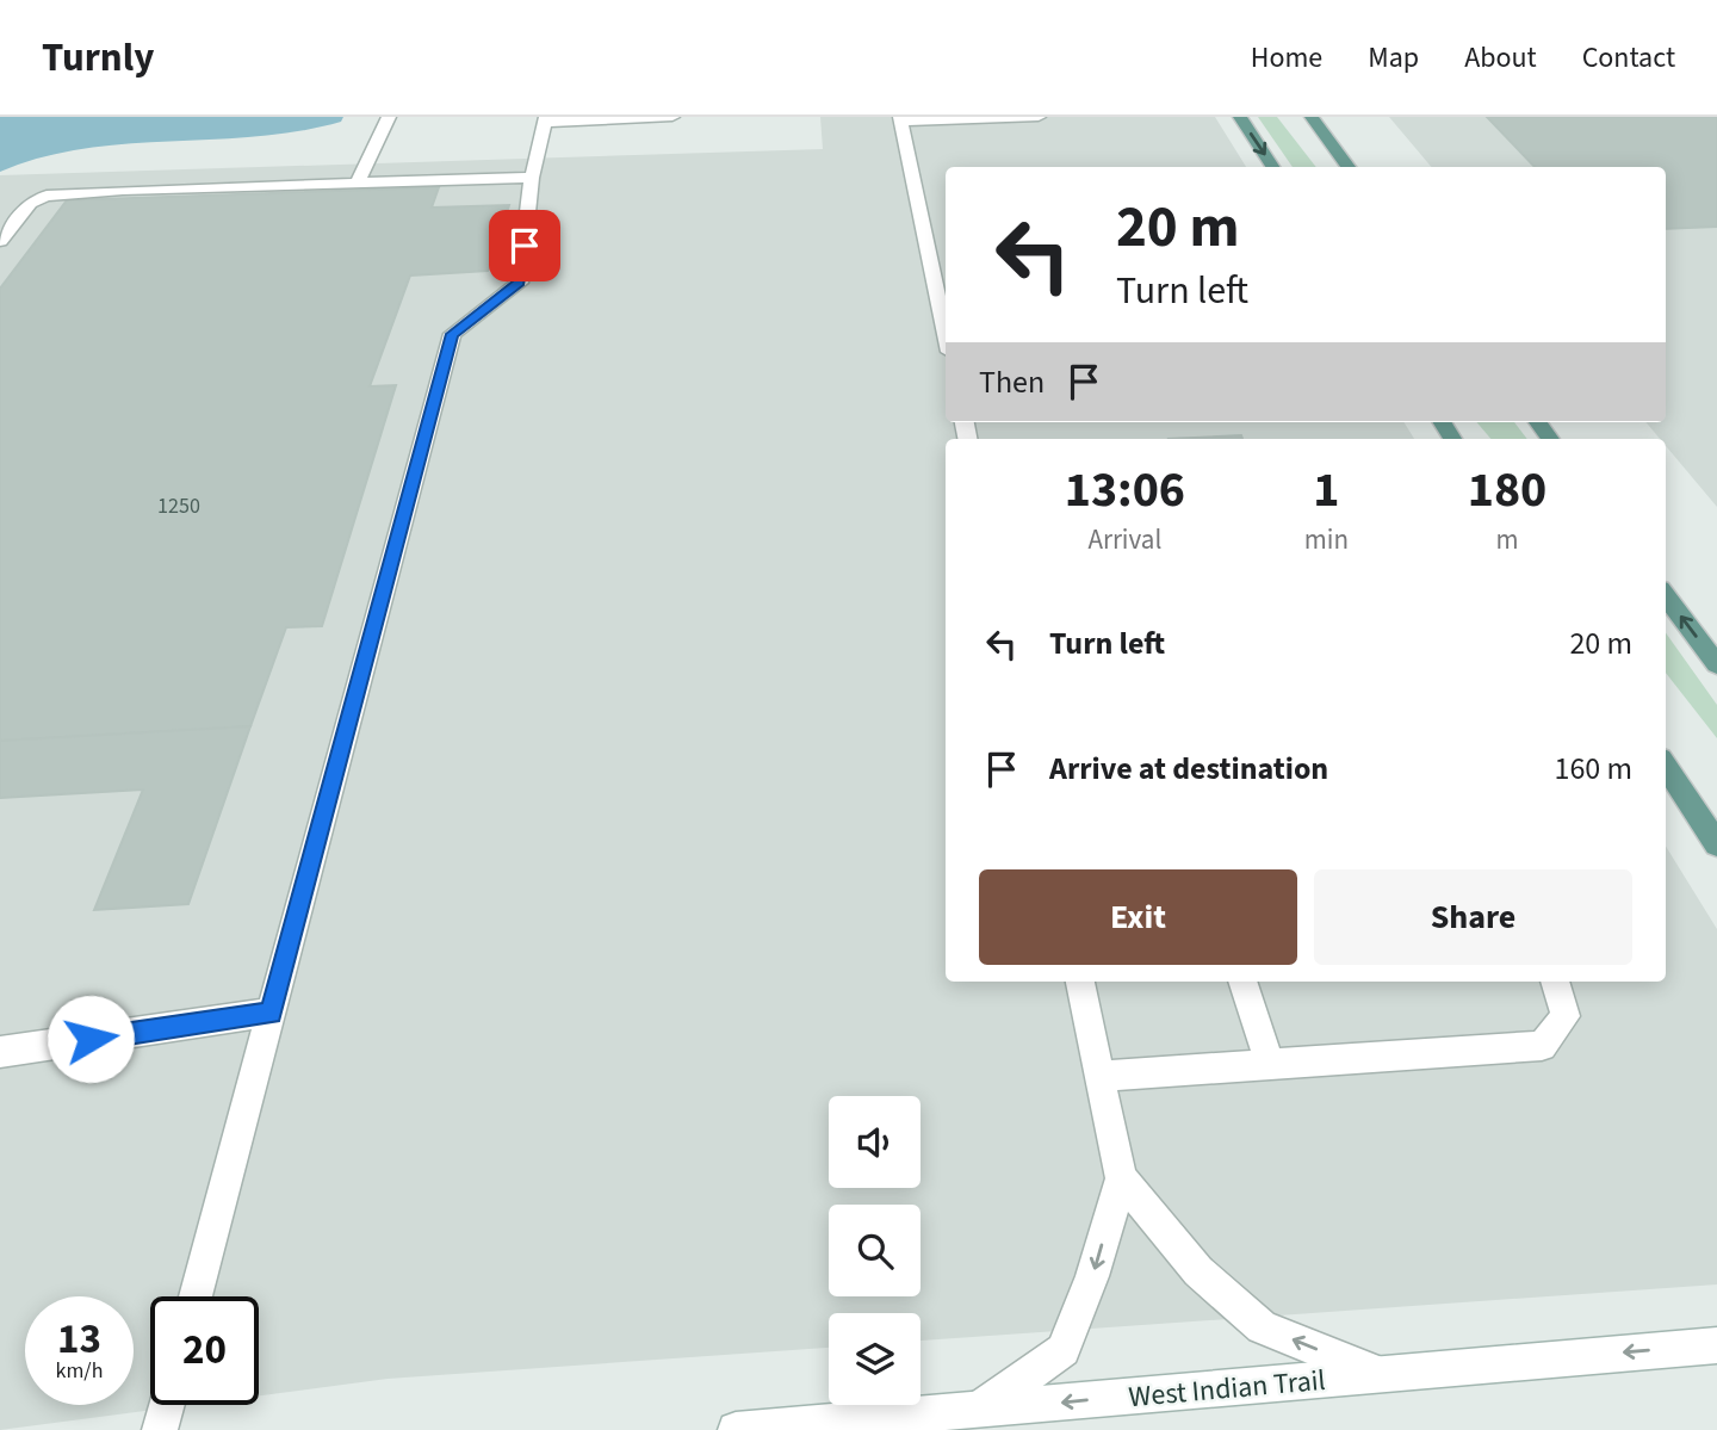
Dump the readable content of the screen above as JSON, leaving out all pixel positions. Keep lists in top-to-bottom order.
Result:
{
  "streets": {
    "street": ["West Indian Trail"]
  },
  "one_way": ["West Indian Trail"],
  "house_numbers": ["1250"],
  "page": {
    "header": "Turnly",
    "nav": [
      "Home",
      "Map",
      "About",
      "Contact"
    ],
    "turn": ["20 m", "Turn left"],
    "then": "Then",
    "eta": [
      "13:06",
      "Arrival",
      "1",
      "min",
      "180",
      "m"
    ],
    "list": [
      {
        "name": "Turn left",
        "value": "20 m"
      },
      {
        "name": "Arrive at destination",
        "value": "160 m"
      }
    ],
    "buttons": ["Exit", "Share"],
    "speed": "13 km/h",
    "limit": "20"
  }
}
